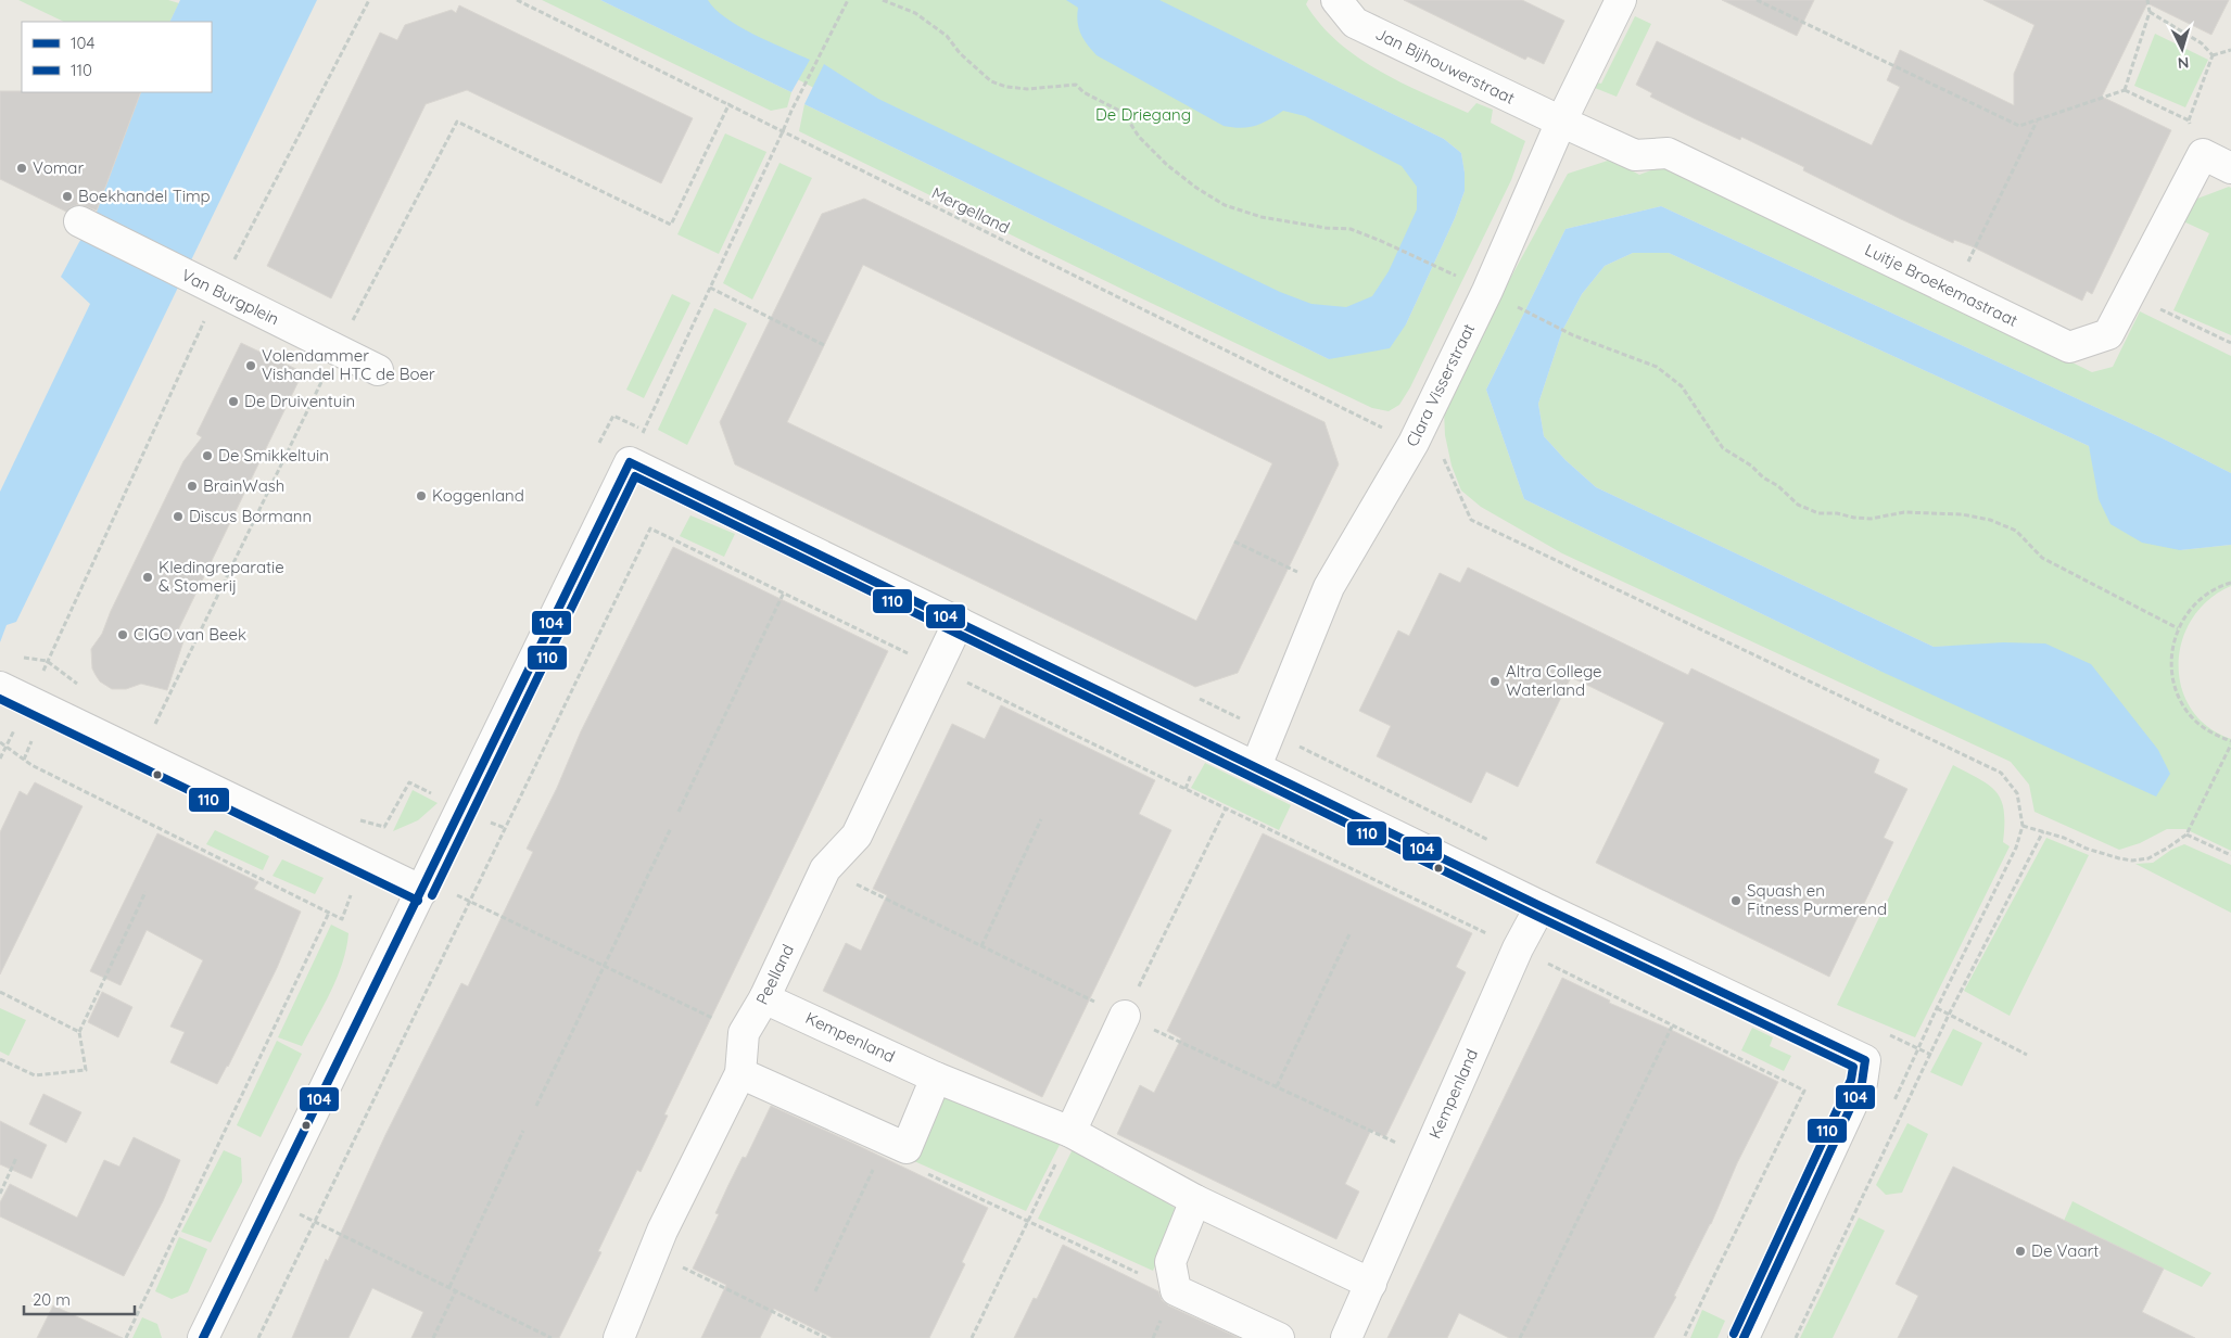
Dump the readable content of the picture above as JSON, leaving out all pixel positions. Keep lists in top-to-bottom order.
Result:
{
  "streets": {
    "street": [
      "Jan Bijhouwerstraat",
      "Luitje Broekemastraat",
      "Van Burgplein",
      "Clara Visserstraat",
      "Peelland",
      "Kempenland"
    ],
    "path": ["Mergelland"]
  },
  "crossings": [
    ["Jan Bijhouwerstraat", "Luitje Broekemastraat"],
    ["Jan Bijhouwerstraat", "Clara Visserstraat"],
    ["Mergelland", "Clara Visserstraat"],
    ["Luitje Broekemastraat", "Clara Visserstraat"],
    ["Peelland", "Kempenland"]
  ],
  "parks": ["De Driegang"],
  "places": [
    "Vomar",
    "Boekhandel Timp",
    "Volendammer Vishandel HTC de Boer",
    "De Druiventuin",
    "De Smikkeltuin",
    "BrainWash",
    "Koggenland",
    "Discus Bormann",
    "Kledingreparatie & Stomerij",
    "CIGO van Beek",
    "Altra College Waterland",
    "Squash en Fitness Purmerend",
    "De Vaart"
  ],
  "lines": ["transit line 104", "transit line 110"],
  "legend": ["104", "110"],
  "scale_bar": "20 m",
  "north": "bottom"
}
